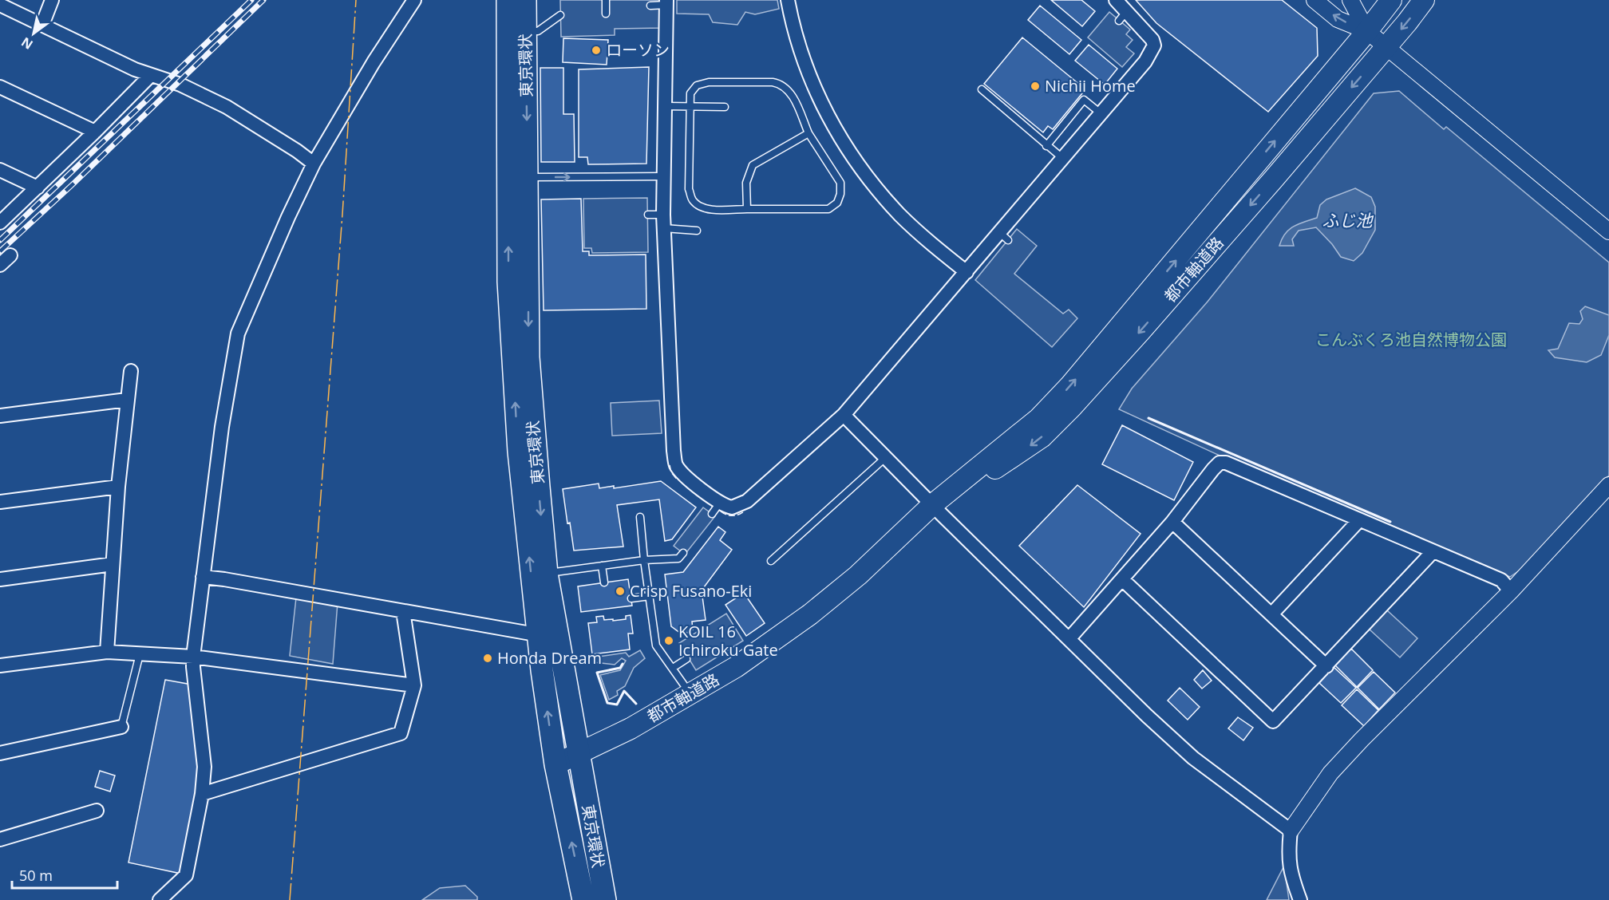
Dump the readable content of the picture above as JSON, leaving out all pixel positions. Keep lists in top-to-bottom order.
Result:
{
  "streets": {
    "highway": ["東京環状"],
    "main road": ["都市軸道路"]
  },
  "crossings": [
    ["東京環状", "都市軸道路"]
  ],
  "water": ["ふじ池"],
  "parks": ["こんぶくろ池自然博物公園"],
  "places": [
    "ローソン",
    "Nichii Home",
    "Crisp Fusano-Eki",
    "KOIL 16 Ichiroku Gate",
    "Honda Dream"
  ],
  "scale_bar": "50 m",
  "north": "bottom left"
}
